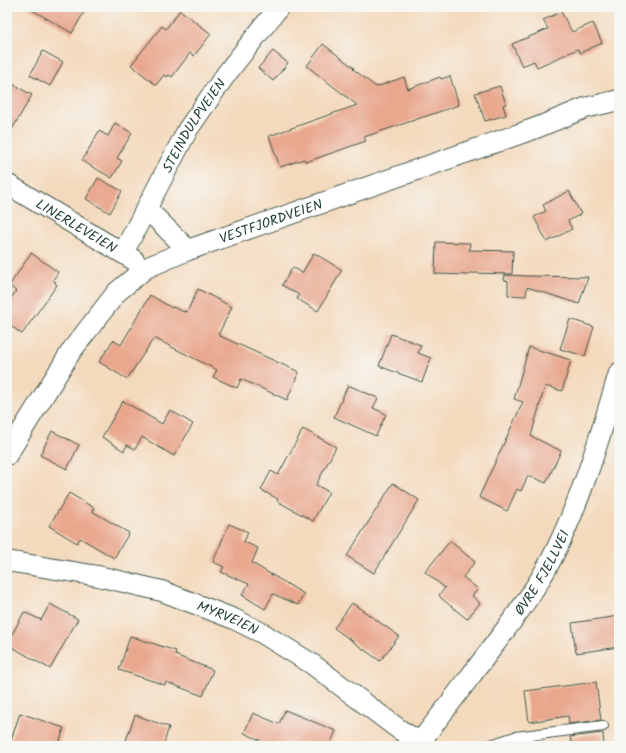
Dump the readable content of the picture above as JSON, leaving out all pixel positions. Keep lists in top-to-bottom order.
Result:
{
  "streets": {
    "street": [
      "STEINDULPVEIEN",
      "VESTFJORDVEIEN",
      "LINERLEVEIEN",
      "ØVRE FJELLVEI",
      "MYRVEIEN"
    ]
  },
  "crossings": [
    ["STEINDULPVEIEN", "LINERLEVEIEN"],
    ["VESTFJORDVEIEN", "LINERLEVEIEN"],
    ["ØVRE FJELLVEI", "MYRVEIEN"]
  ]
}
